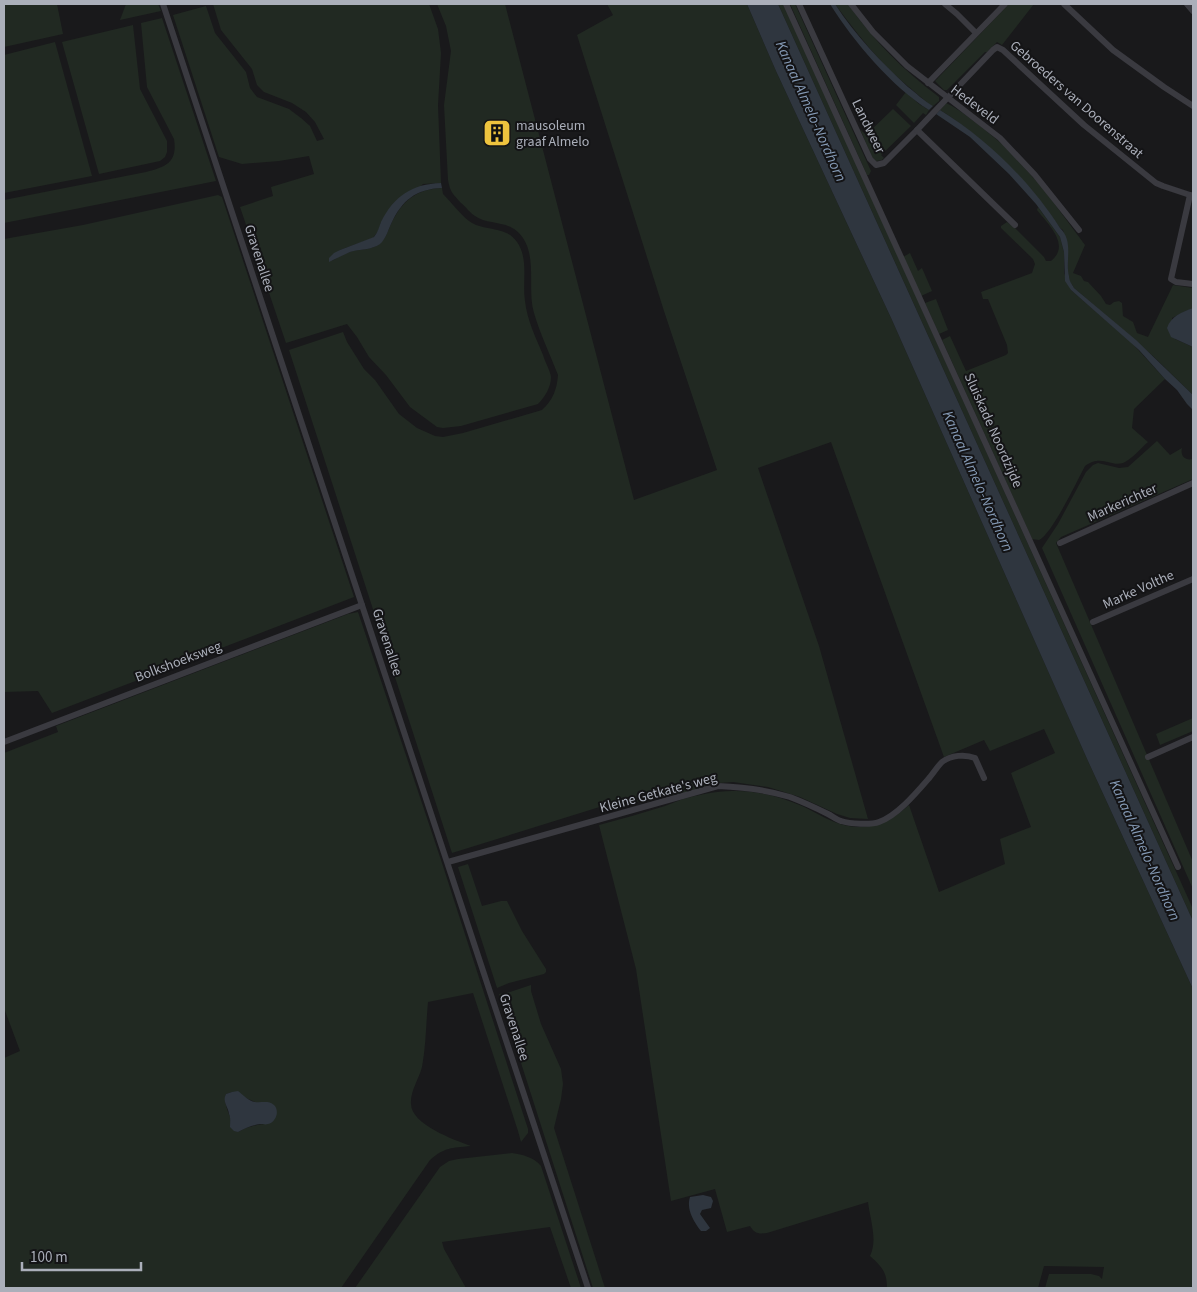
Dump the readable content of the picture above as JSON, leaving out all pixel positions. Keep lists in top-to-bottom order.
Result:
{
  "streets": {
    "street": [
      "Gebroeders van Doorenstraat",
      "Hedeveld",
      "Landweer",
      "Gravenallee",
      "Sluiskade Noordzijde",
      "Markerichter",
      "Marke Volthe",
      "Bolkshoeksweg",
      "Kleine Getkate's weg"
    ]
  },
  "crossings": [
    ["Gebroeders van Doorenstraat", "Hedeveld"],
    ["Gravenallee", "Bolkshoeksweg"],
    ["Gravenallee", "Kleine Getkate's weg"]
  ],
  "water": ["Kanaal Almelo-Nordhorn"],
  "places": {
    "building": ["mausoleum graaf Almelo"]
  },
  "scale_bar": "100 m"
}
